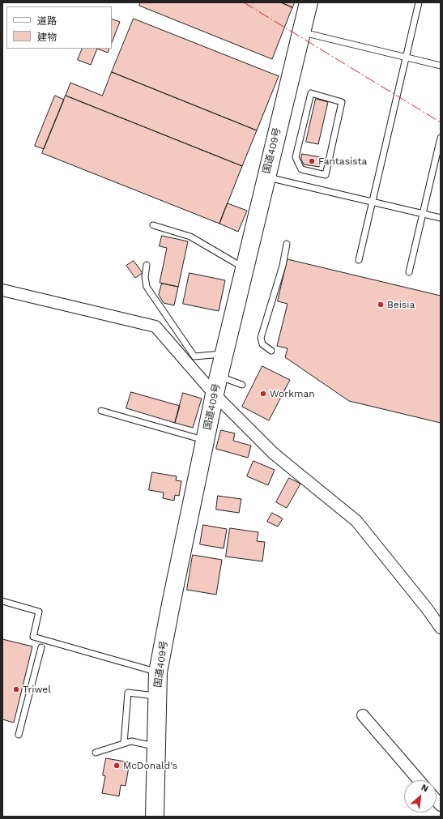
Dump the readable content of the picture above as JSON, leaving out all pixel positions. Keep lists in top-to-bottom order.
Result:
{
  "streets": {
    "highway": ["国道409号"]
  },
  "places": [
    "Fantasista",
    "Beisia",
    "Workman",
    "Triwel",
    "McDonald's"
  ],
  "legend": ["道路", "建物"],
  "north": "top right"
}
